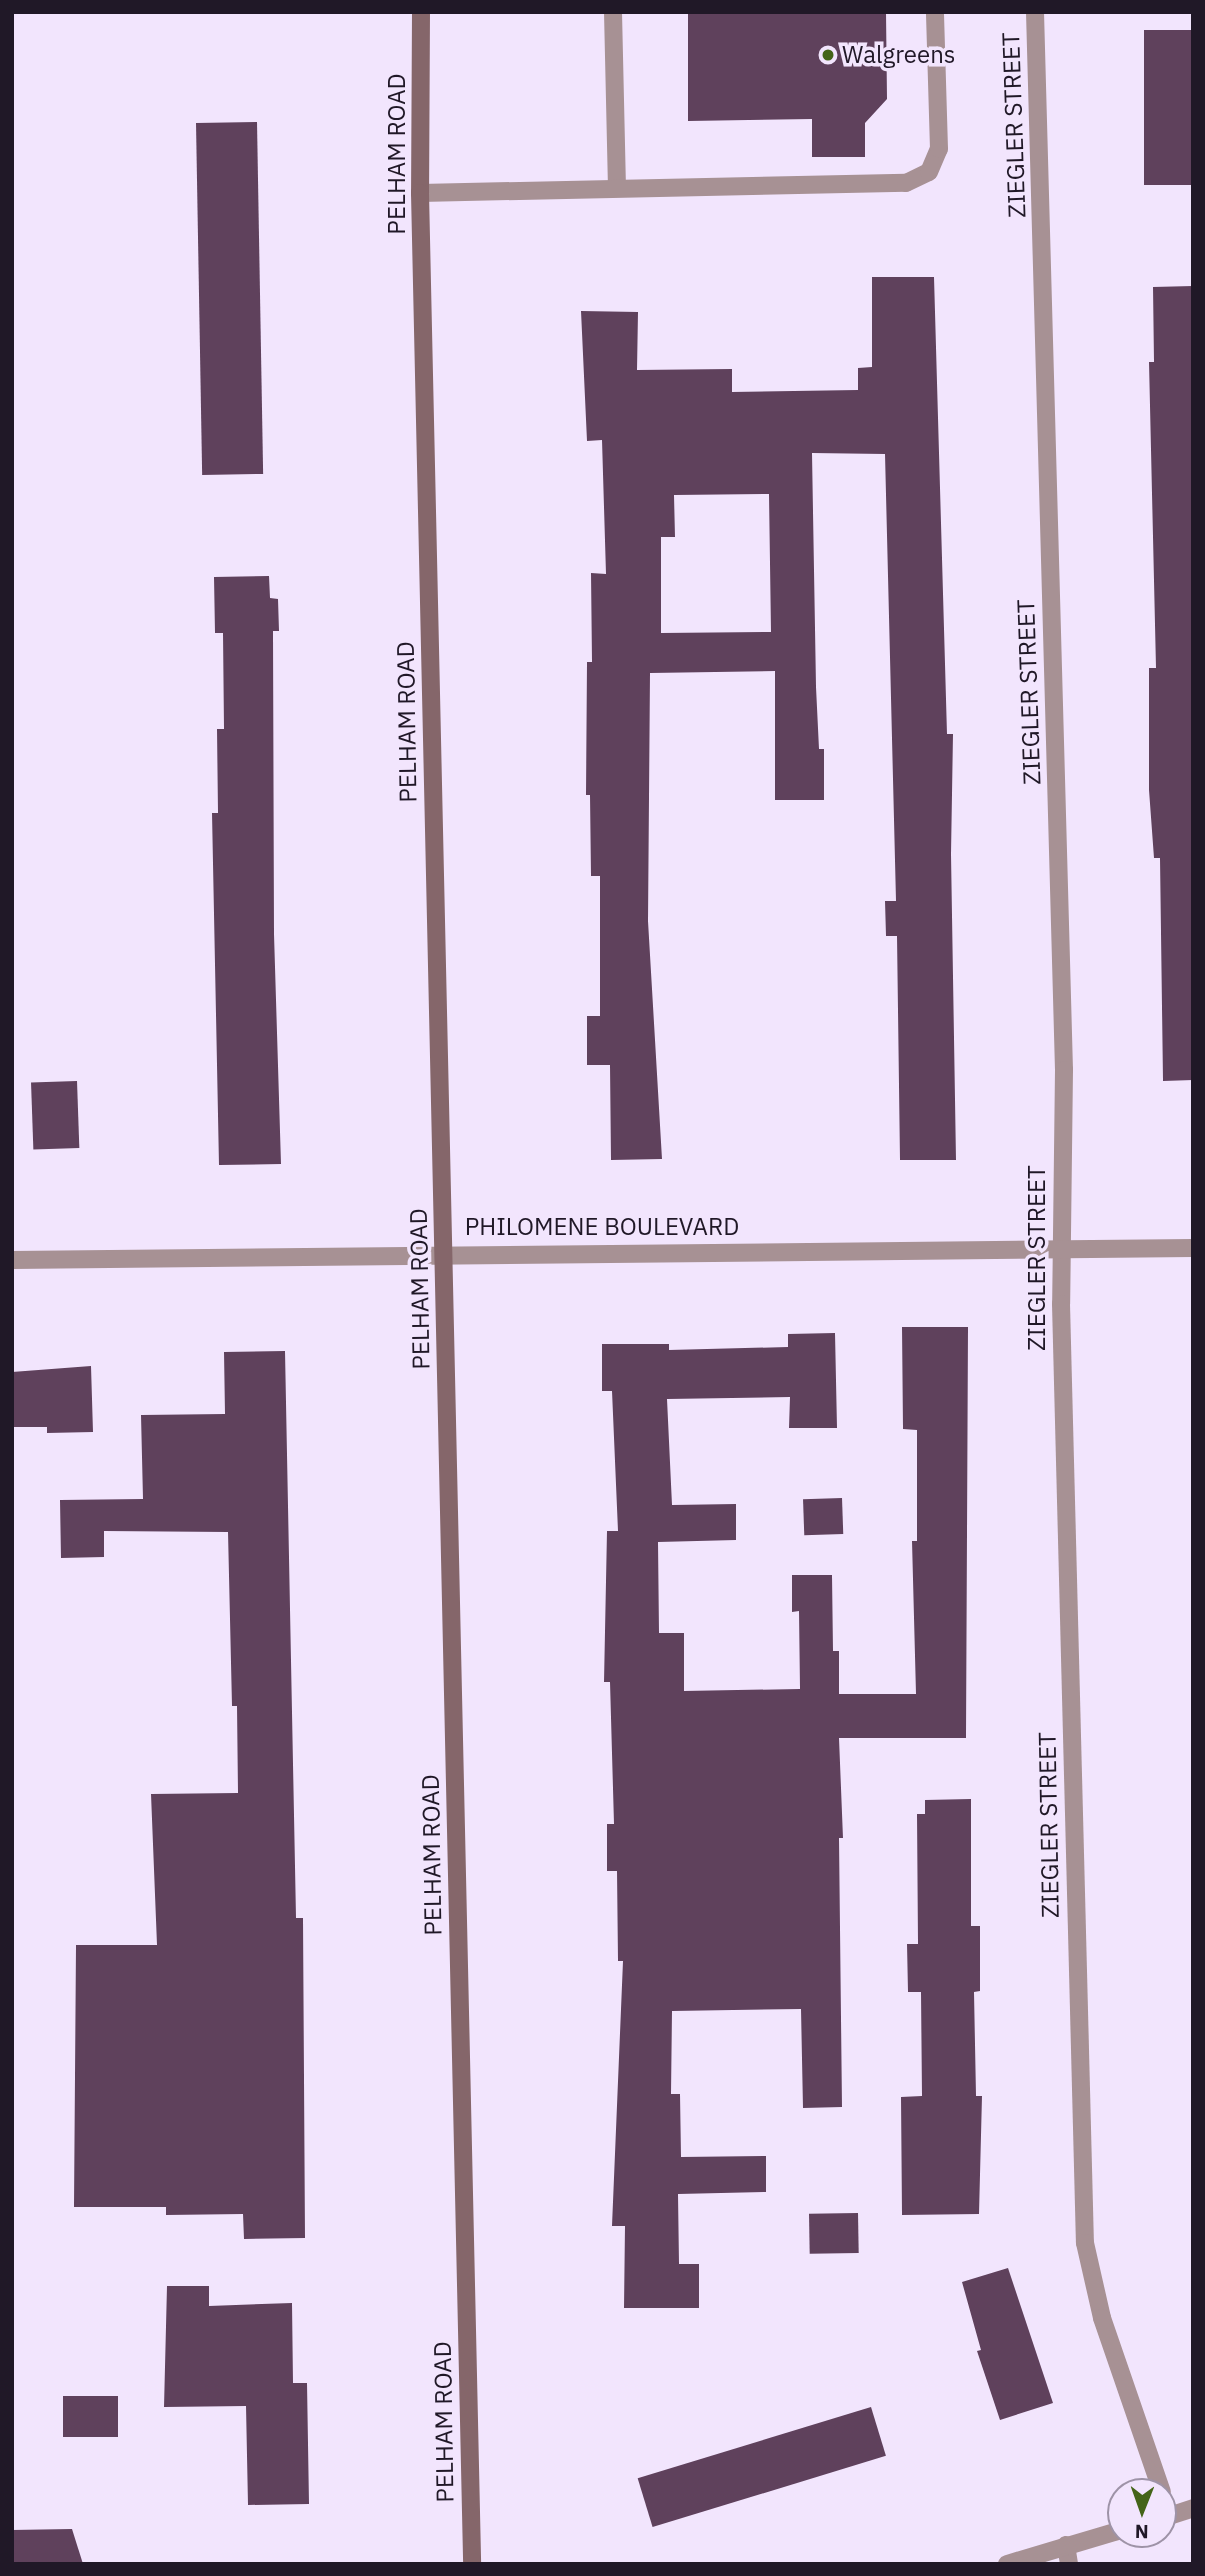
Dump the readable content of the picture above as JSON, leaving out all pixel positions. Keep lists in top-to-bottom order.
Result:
{
  "streets": {
    "main road": ["PELHAM ROAD"],
    "street": ["ZIEGLER STREET", "PHILOMENE BOULEVARD"]
  },
  "crossings": [
    ["ZIEGLER STREET", "PHILOMENE BOULEVARD"],
    ["PELHAM ROAD", "PHILOMENE BOULEVARD"]
  ],
  "places": ["Walgreens"],
  "north": "bottom"
}
